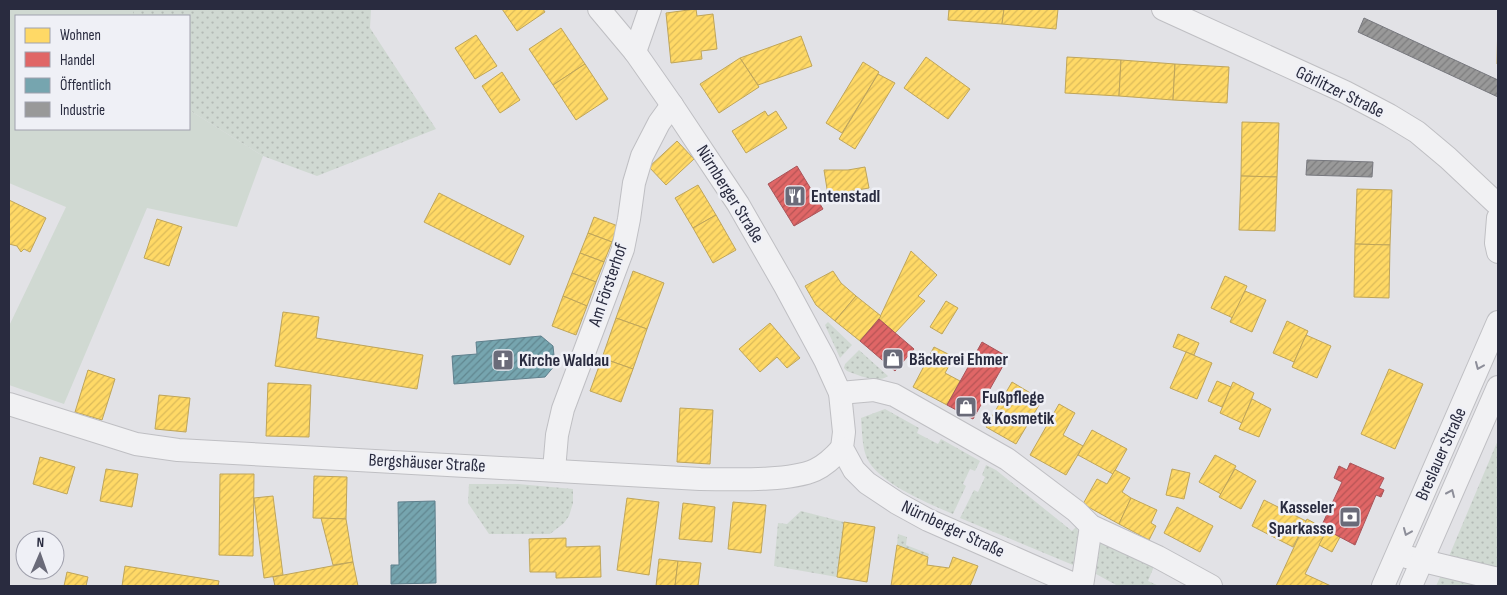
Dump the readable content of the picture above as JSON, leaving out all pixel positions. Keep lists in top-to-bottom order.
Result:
{
  "streets": {
    "street": [
      "Görlitzer Straße",
      "Nürnberger Straße",
      "Am Försterhof",
      "Breslauer Straße",
      "Bergshäuser Straße"
    ]
  },
  "crossings": [
    ["Nürnberger Straße", "Am Försterhof"],
    ["Nürnberger Straße", "Bergshäuser Straße"],
    ["Am Försterhof", "Bergshäuser Straße"]
  ],
  "places": {
    "restaurant": ["Entenstadl"],
    "shop": ["Bäckerei Ehmer", "Fußpflege & Kosmetik"],
    "church": ["Kirche Waldau"],
    "bank": ["Kasseler Sparkasse"]
  },
  "legend": [
    "Wohnen",
    "Handel",
    "Öffentlich",
    "Industrie"
  ],
  "north": "top"
}
